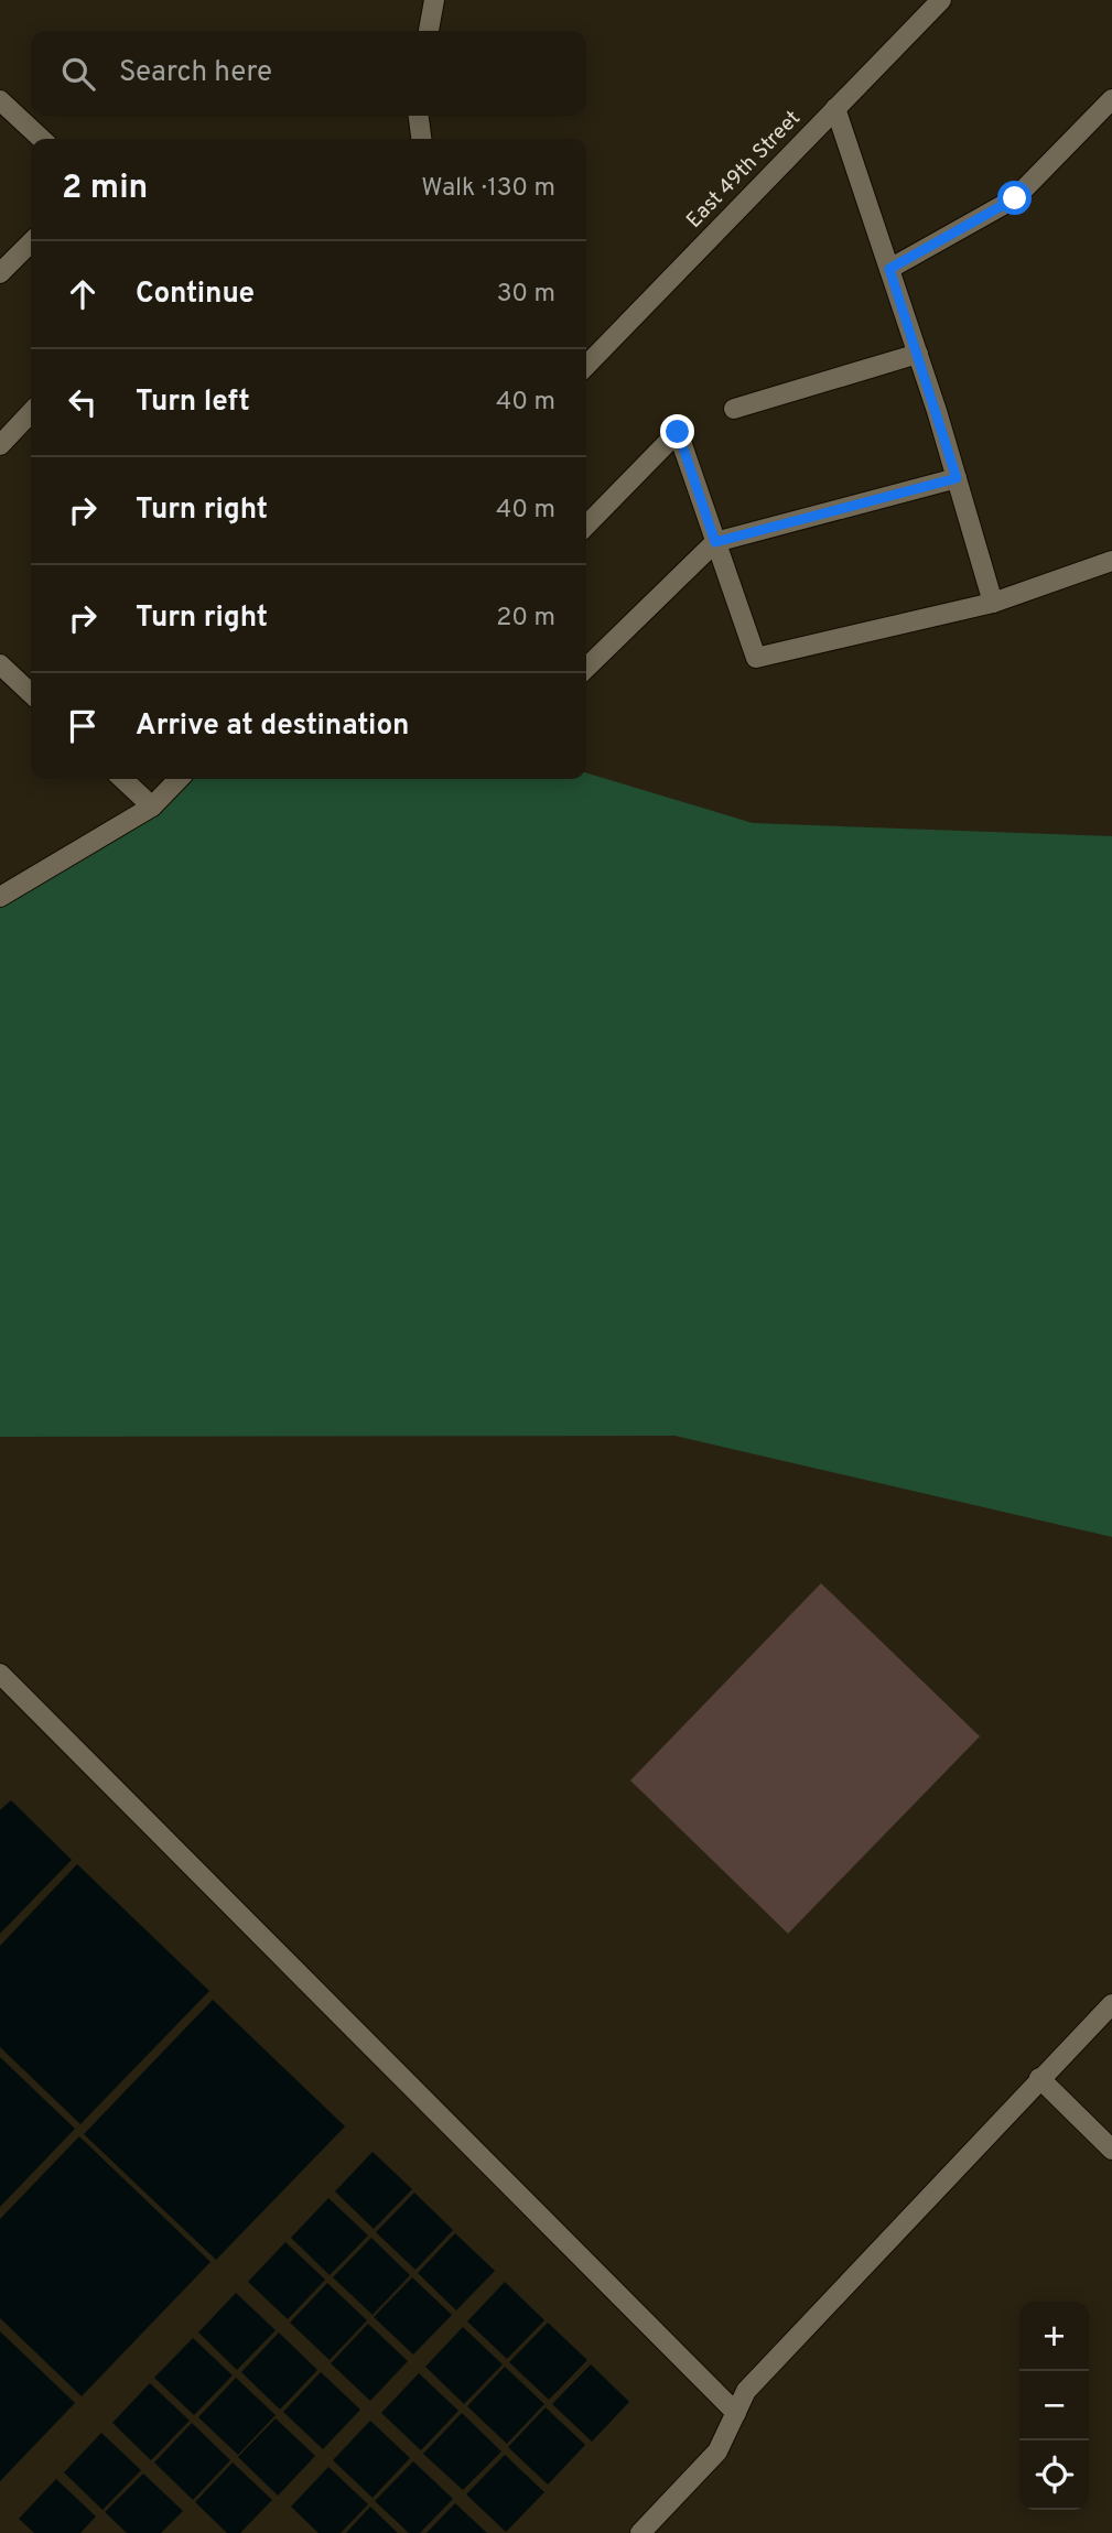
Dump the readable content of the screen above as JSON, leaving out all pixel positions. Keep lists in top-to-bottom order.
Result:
{
  "streets": {
    "street": ["East 49th Street"]
  },
  "page": {
    "search": "Search here",
    "heading": ["2 min", "Walk · 130 m"],
    "list": [
      ["Continue", "30 m"],
      ["Turn left", "40 m"],
      ["Turn right", "40 m"],
      ["Turn right", "20 m"],
      "Arrive at destination"
    ],
    "map_buttons": ["+", "−"]
  }
}
